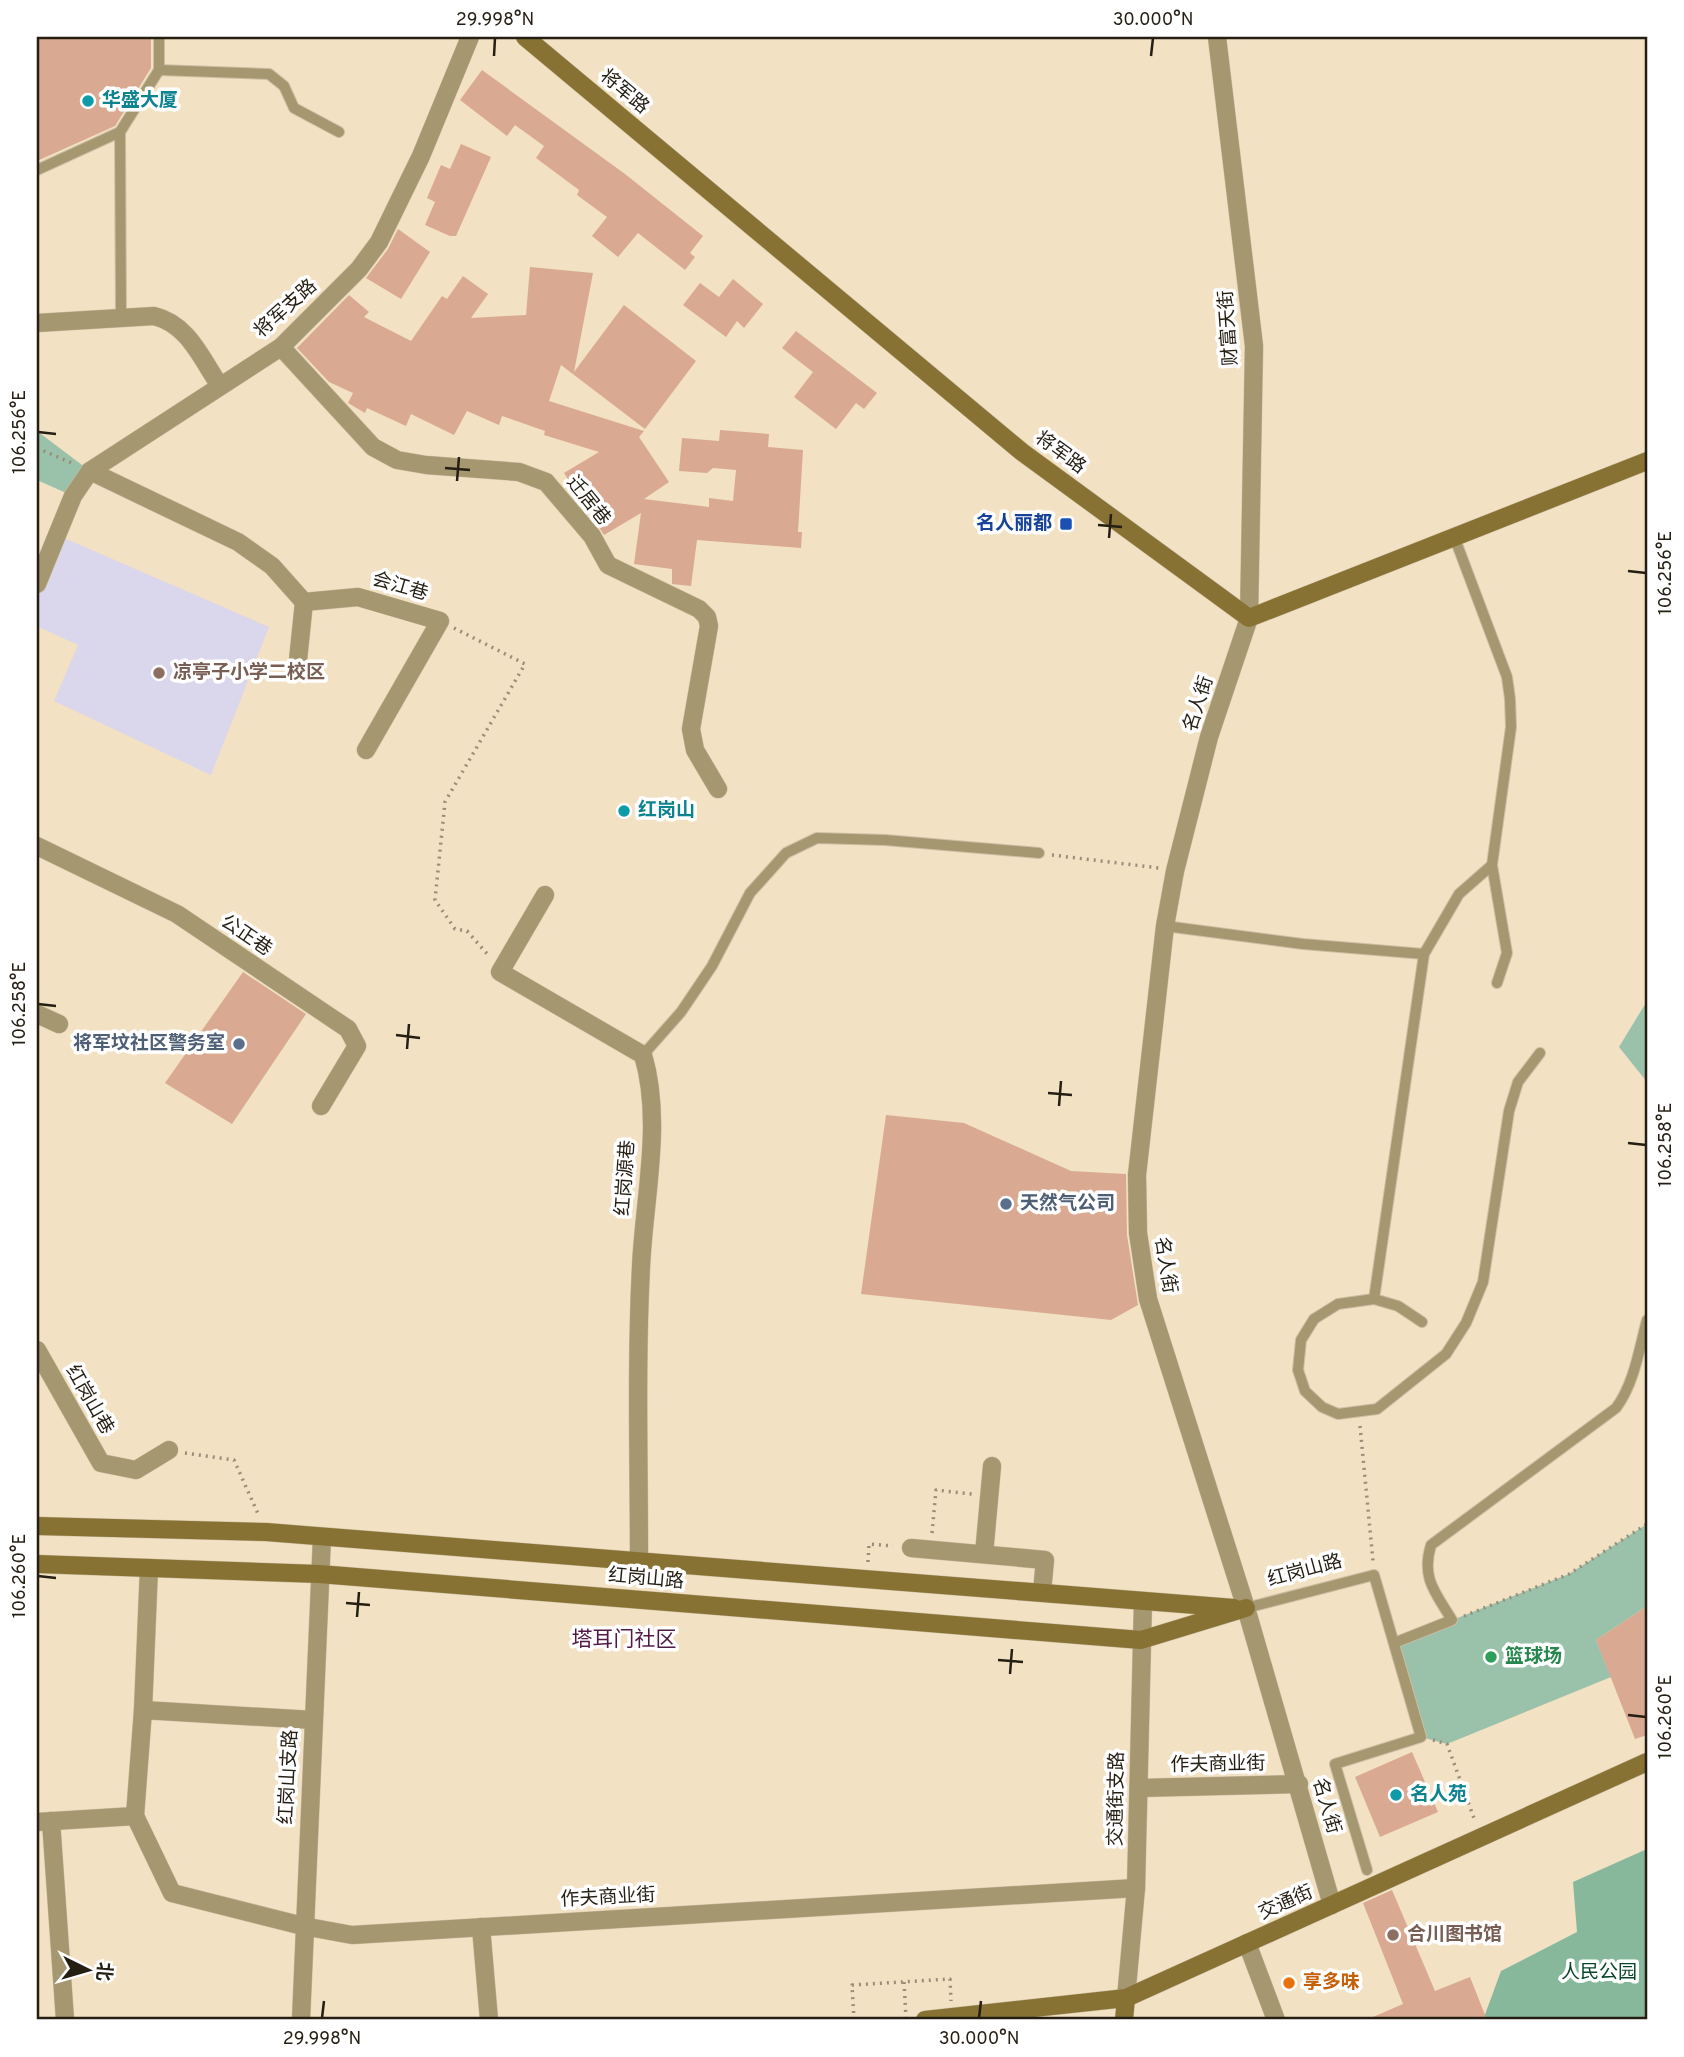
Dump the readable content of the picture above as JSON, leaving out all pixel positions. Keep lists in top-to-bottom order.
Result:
{
  "streets": {
    "street": [
      "将军路",
      "将军支路",
      "财富天街",
      "迁居巷",
      "会江巷",
      "名人街",
      "公正巷",
      "红岗源巷",
      "红岗山巷",
      "红岗山路",
      "作夫商业街",
      "红岗山支路",
      "交通街支路",
      "交通街"
    ]
  },
  "crossings": [
    ["将军路", "财富天街"],
    ["将军路", "名人街"],
    ["将军支路", "迁居巷"],
    ["财富天街", "名人街"],
    ["名人街", "红岗山路"],
    ["名人街", "作夫商业街"],
    ["名人街", "交通街"],
    ["红岗源巷", "红岗山路"],
    ["红岗山路", "作夫商业街"],
    ["红岗山路", "红岗山支路"],
    ["红岗山路", "交通街支路"],
    ["作夫商业街", "红岗山支路"],
    ["作夫商业街", "交通街支路"],
    ["交通街支路", "交通街"]
  ],
  "districts": ["塔耳门社区"],
  "parks": ["人民公园"],
  "places": {
    "other": [
      "华盛大厦",
      "凉亭子小学二校区",
      "红岗山",
      "将军坟社区警务室",
      "天然气公司",
      "篮球场",
      "名人苑",
      "合川图书馆",
      "享多味"
    ],
    "transit": ["名人丽都"]
  },
  "north": "right",
  "coordinates": [
    "29.998°N",
    "30.000°N",
    "106.256°E",
    "106.258°E",
    "106.260°E"
  ]
}
